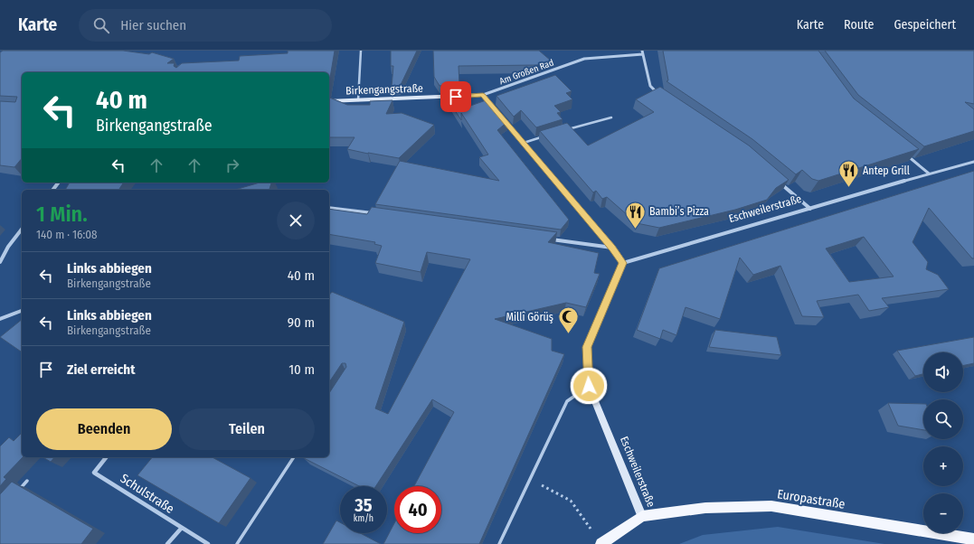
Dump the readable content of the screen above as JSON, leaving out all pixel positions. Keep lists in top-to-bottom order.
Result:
{
  "streets": {
    "main road": ["Eschweilerstraße", "Europastraße"],
    "street": ["Am Großen Rad", "Birkengangstraße", "Schulstraße"]
  },
  "crossings": [
    ["Am Großen Rad", "Birkengangstraße"],
    ["Eschweilerstraße", "Europastraße"]
  ],
  "places": {
    "restaurant": ["Antep Grill", "Bambi’s Pizza"],
    "mosque": ["Millî Görüş"]
  },
  "page": {
    "header": "Karte",
    "search": "Hier suchen",
    "nav": ["Karte", "Route", "Gespeichert"],
    "turn": ["40 m", "Birkengangstraße"],
    "heading": ["1 Min.", "140 m · 16:08"],
    "list": [
      {
        "name": "Links abbiegen",
        "note": "Birkengangstraße",
        "value": "40 m"
      },
      {
        "name": "Links abbiegen",
        "note": "Birkengangstraße",
        "value": "90 m"
      },
      {
        "name": "Ziel erreicht",
        "value": "10 m"
      }
    ],
    "map_buttons": ["+", "−"],
    "buttons": ["Beenden", "Teilen"],
    "speed": "35 km/h",
    "limit": "40"
  }
}
